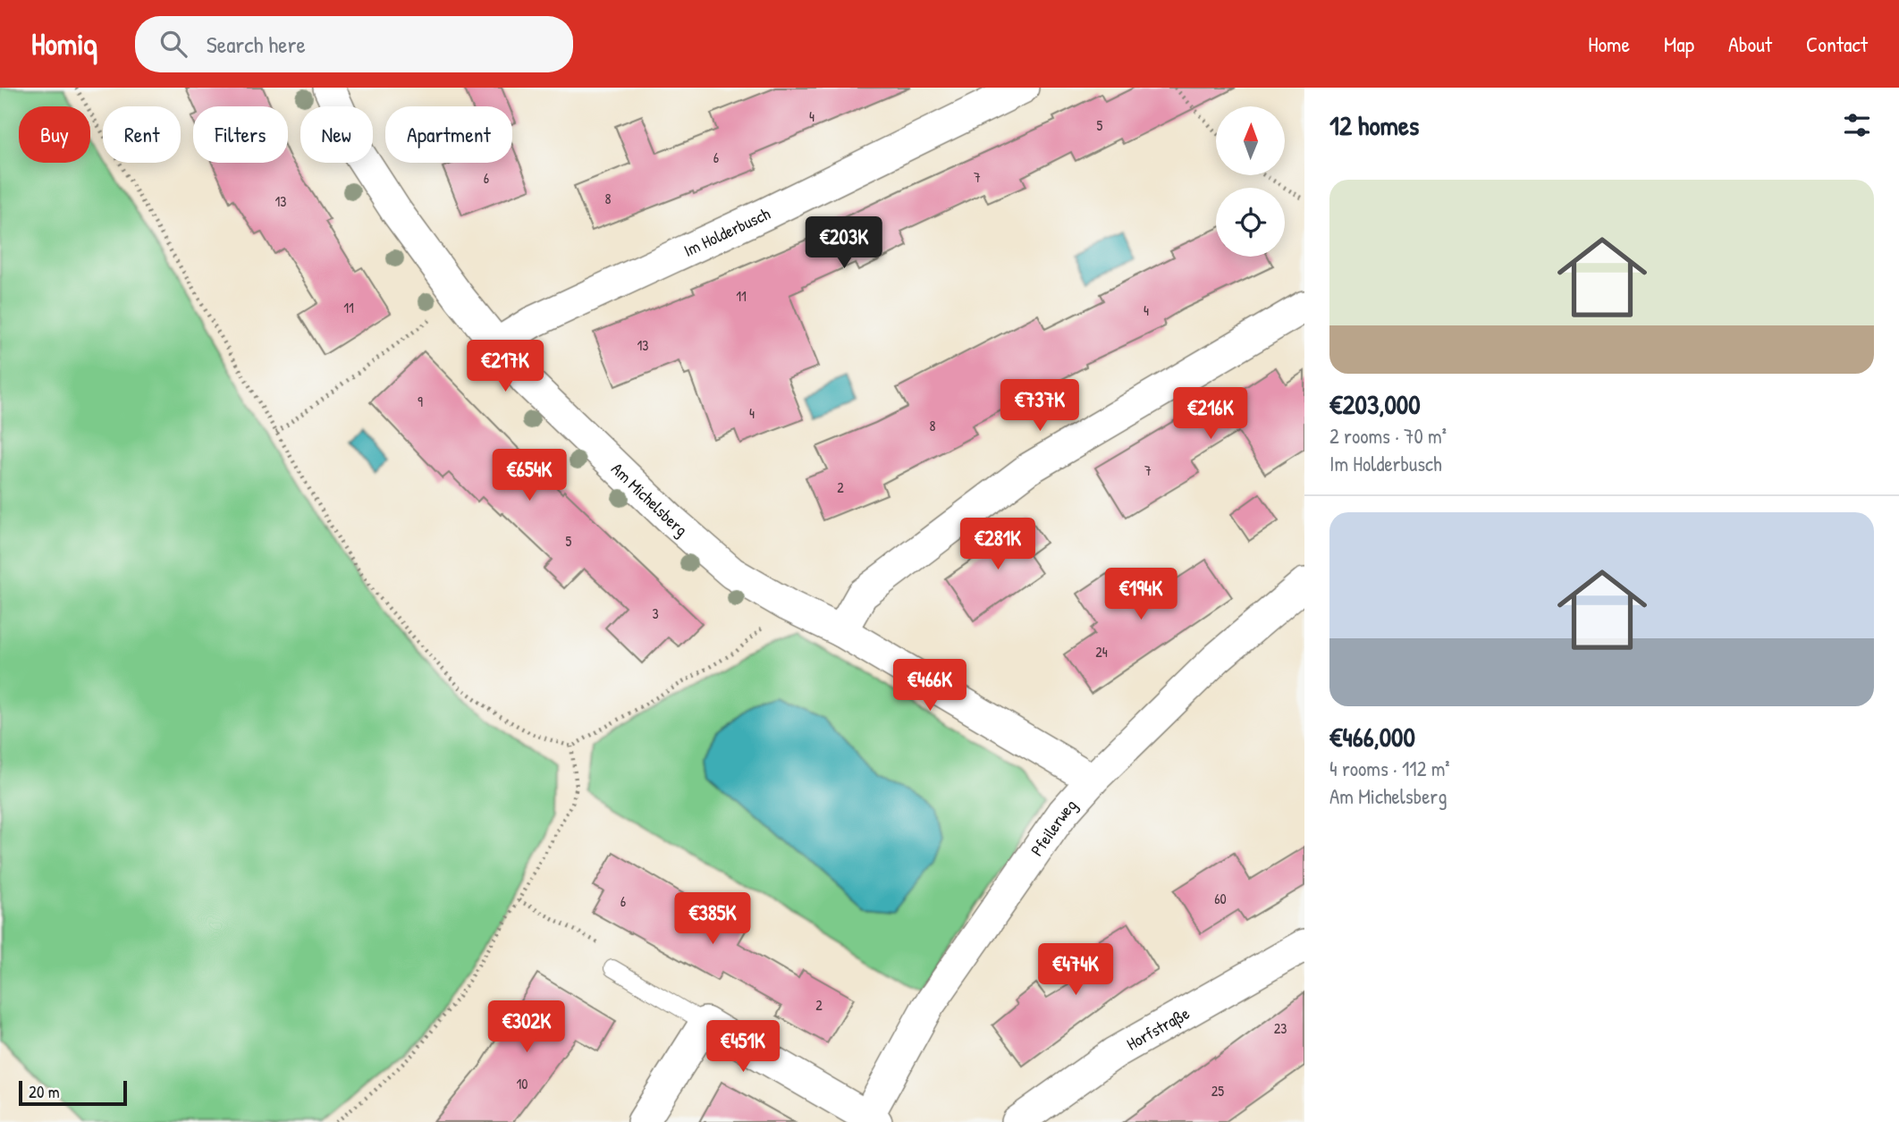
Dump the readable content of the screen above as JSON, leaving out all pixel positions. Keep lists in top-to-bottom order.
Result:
{
  "streets": {
    "street": [
      "Im Holderbusch",
      "Am Michelsberg",
      "Pfeilerweg",
      "Horfstraße"
    ]
  },
  "crossings": [
    ["Im Holderbusch", "Am Michelsberg"],
    ["Am Michelsberg", "Pfeilerweg"]
  ],
  "house_numbers": [
    "4",
    "5",
    "6",
    "7",
    "6",
    "8",
    "13",
    "11",
    "11",
    "4",
    "13",
    "9",
    "4",
    "8",
    "7",
    "2",
    "5",
    "3",
    "24",
    "60",
    "6",
    "2",
    "23",
    "10",
    "25"
  ],
  "scale_bar": "20 m",
  "north": "top",
  "page": {
    "header": "Homiq",
    "search": "Search here",
    "nav": [
      "Home",
      "Map",
      "About",
      "Contact"
    ],
    "heading": "12 homes",
    "chip": [
      "Buy",
      "Rent",
      "Filters",
      "New",
      "Apartment"
    ],
    "list": [
      {
        "name": "€203,000",
        "note": "2 rooms · 70 m² · Im Holderbusch"
      },
      {
        "name": "€466,000",
        "note": "4 rooms · 112 m² · Am Michelsberg"
      }
    ],
    "price": [
      "€203K",
      "€217K",
      "€737K",
      "€216K",
      "€654K",
      "€281K",
      "€194K",
      "€466K",
      "€385K",
      "€474K",
      "€302K",
      "€451K"
    ],
    "scale": "20 m"
  }
}
